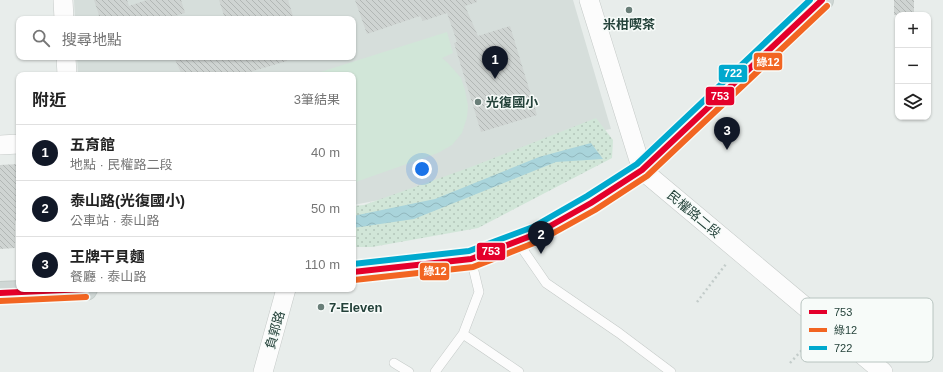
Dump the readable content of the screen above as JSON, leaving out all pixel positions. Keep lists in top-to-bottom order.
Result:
{
  "streets": {
    "street": ["民權路二段", "負郭路"]
  },
  "places": ["米柑喫茶", "光復國小", "7-Eleven"],
  "lines": ["transit line 753", "transit line 722", "transit line 綠12"],
  "legend": ["753", "綠12", "722"],
  "page": {
    "map_buttons": ["+", "−"],
    "search": "搜尋地點",
    "pins": ["1", "3", "2"],
    "heading": ["附近", "3筆結果"],
    "list": [
      {
        "mark": "1",
        "name": "五育館",
        "note": "地點 · 民權路二段",
        "value": "40 m"
      },
      {
        "mark": "2",
        "name": "泰山路(光復國小)",
        "note": "公車站 · 泰山路",
        "value": "50 m"
      },
      {
        "mark": "3",
        "name": "王牌干貝麵",
        "note": "餐廳 · 泰山路",
        "value": "110 m"
      }
    ]
  }
}
